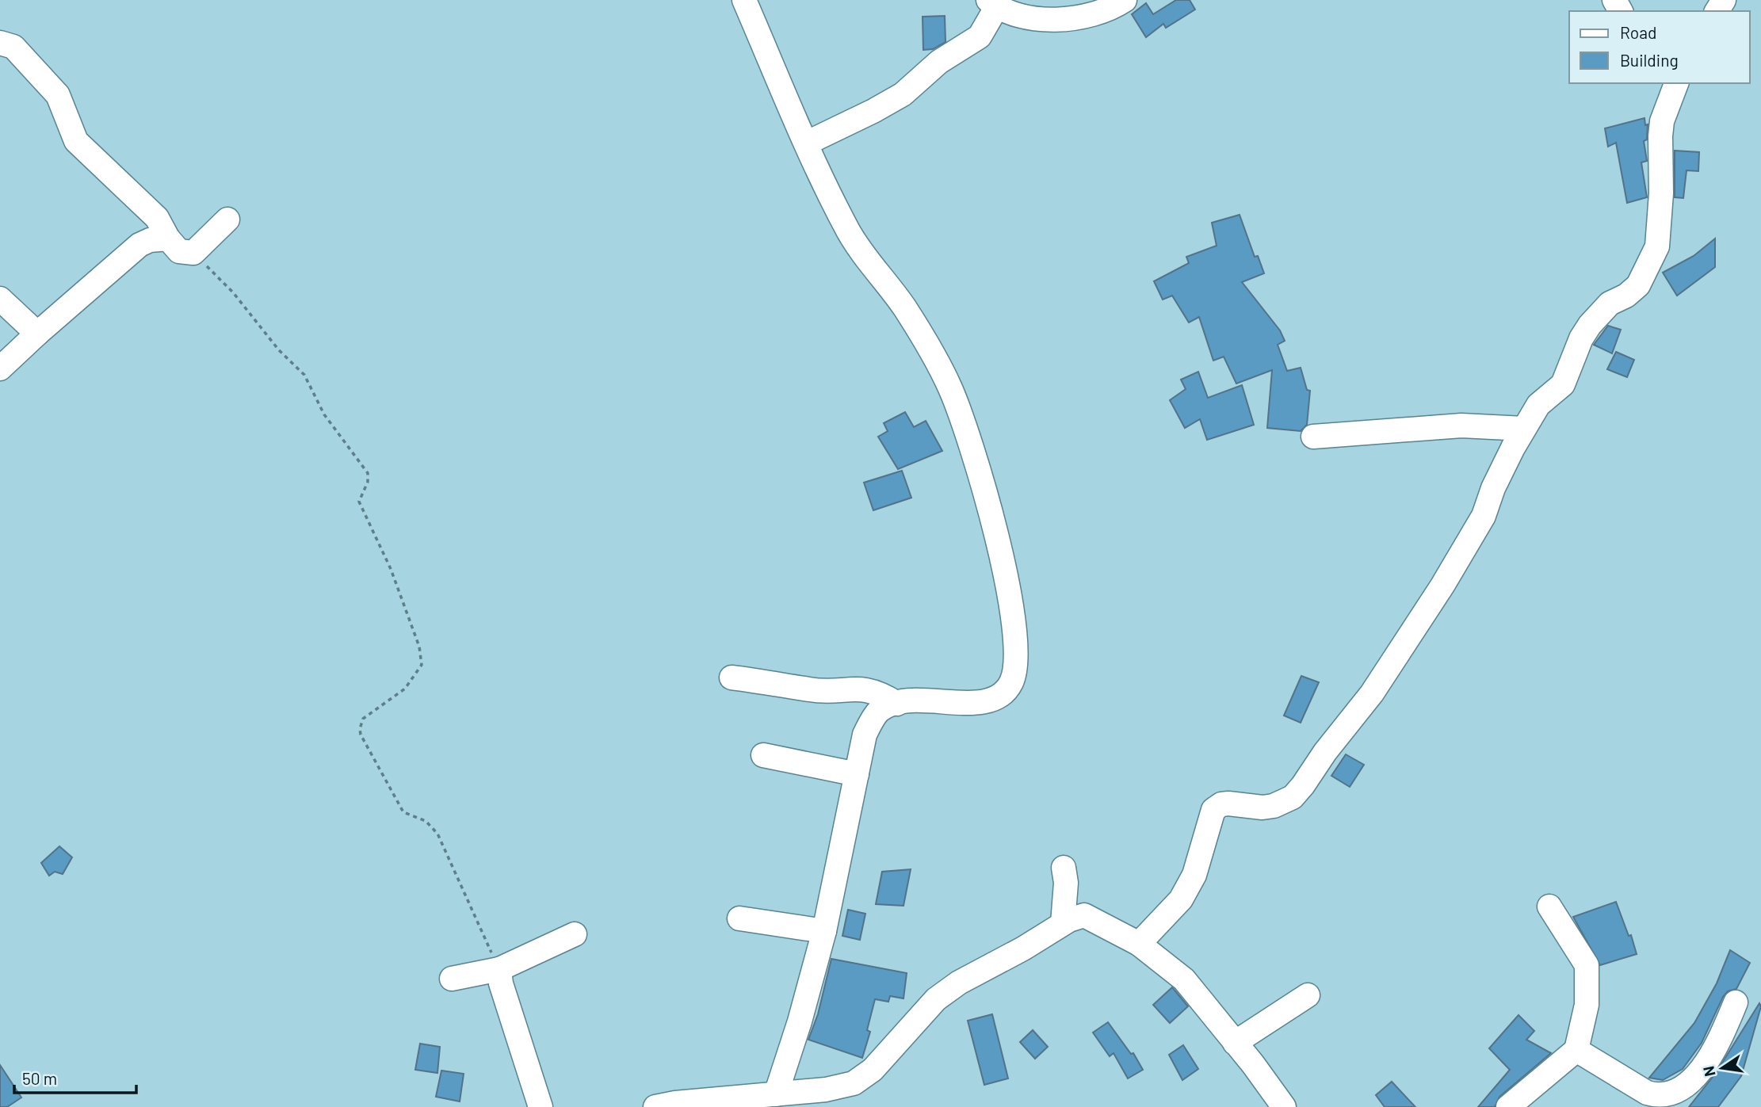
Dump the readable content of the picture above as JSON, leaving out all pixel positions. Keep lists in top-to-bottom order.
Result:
{
  "legend": ["Road", "Building"],
  "scale_bar": "50 m",
  "north": "left"
}
